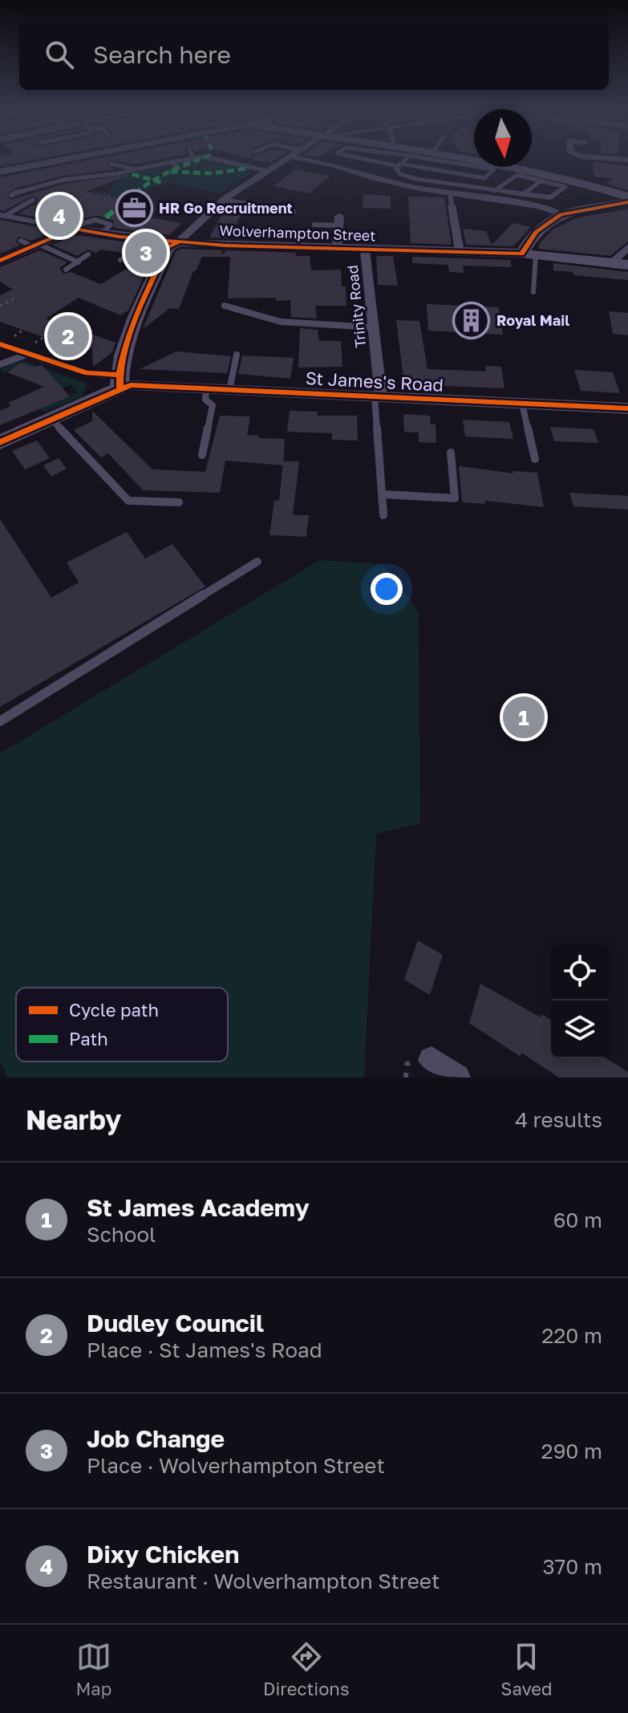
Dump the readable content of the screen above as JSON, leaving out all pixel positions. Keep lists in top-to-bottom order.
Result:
{
  "streets": {
    "main road": ["Wolverhampton Street"],
    "street": ["Trinity Road", "St James's Road"]
  },
  "crossings": [
    ["Wolverhampton Street", "Trinity Road"],
    ["Trinity Road", "St James's Road"]
  ],
  "places": {
    "office": ["HR Go Recruitment"],
    "building": ["Royal Mail"]
  },
  "legend": ["Cycle path", "Path"],
  "north": "bottom",
  "page": {
    "search": "Search here",
    "pins": [
      "4",
      "3",
      "2",
      "1"
    ],
    "heading": ["Nearby", "4 results"],
    "list": [
      {
        "mark": "1",
        "name": "St James Academy",
        "note": "School",
        "value": "60 m"
      },
      {
        "mark": "2",
        "name": "Dudley Council",
        "note": "Place · St James's Road",
        "value": "220 m"
      },
      {
        "mark": "3",
        "name": "Job Change",
        "note": "Place · Wolverhampton Street",
        "value": "290 m"
      },
      {
        "mark": "4",
        "name": "Dixy Chicken",
        "note": "Restaurant · Wolverhampton Street",
        "value": "370 m"
      }
    ],
    "nav": ["Map", "Directions", "Saved"]
  }
}
